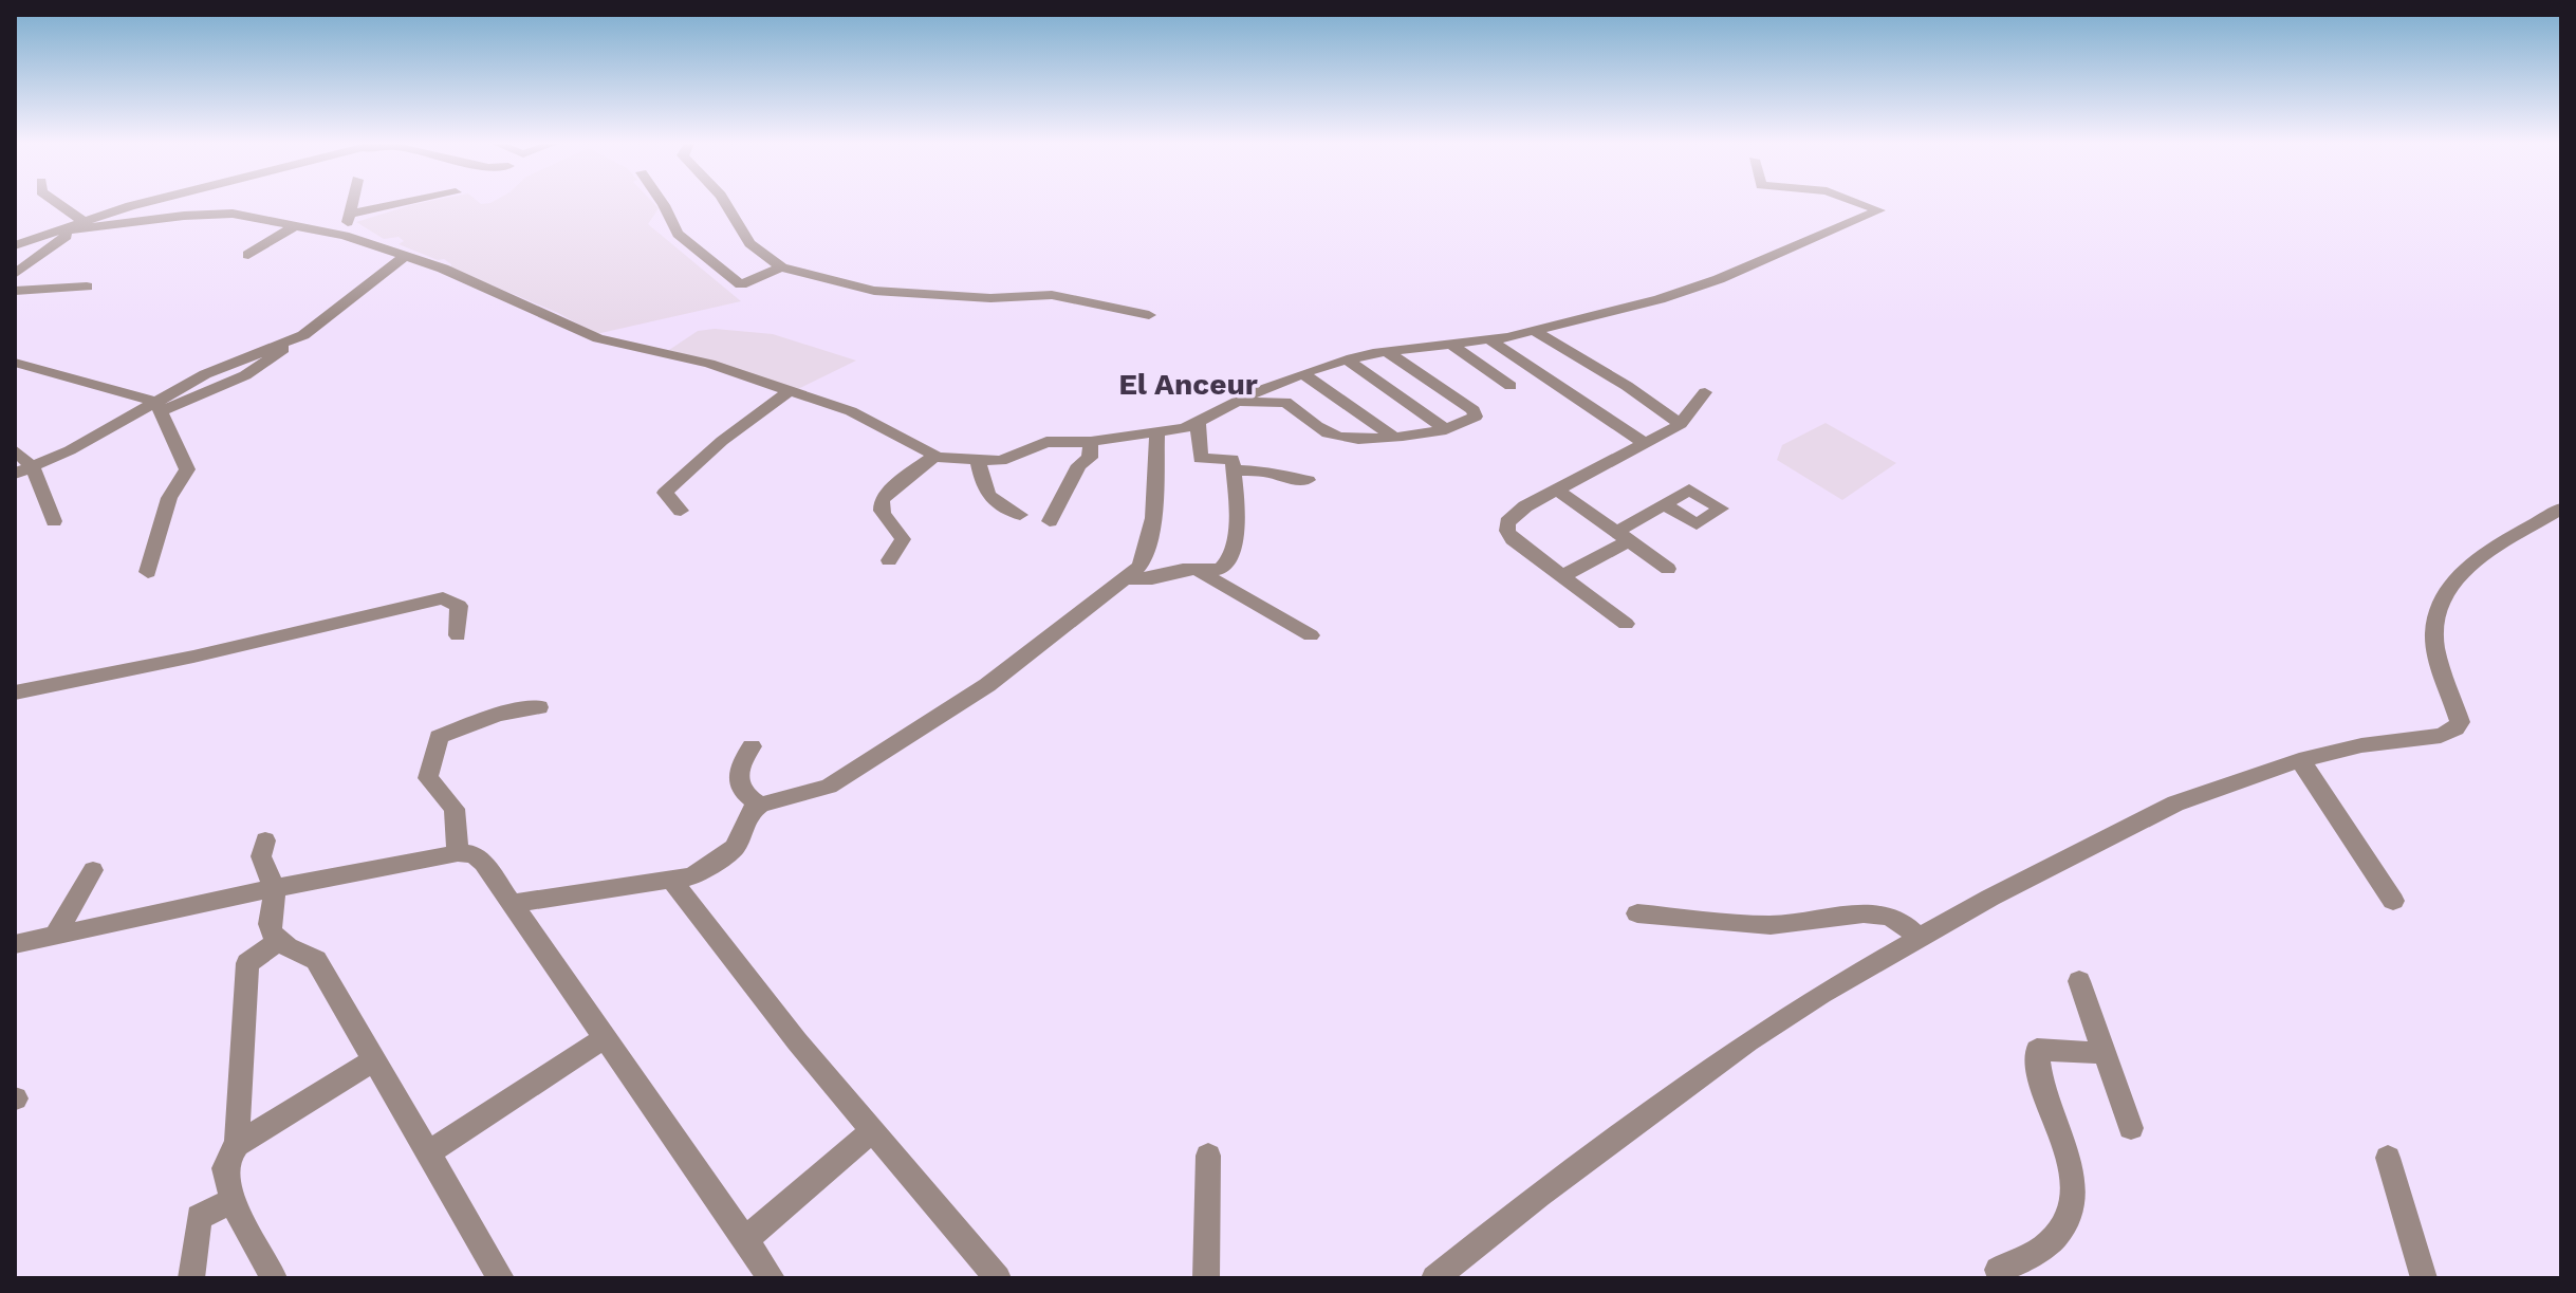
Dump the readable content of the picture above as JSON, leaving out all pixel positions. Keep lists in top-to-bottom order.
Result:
{
  "districts": ["El Anceur"]
}
